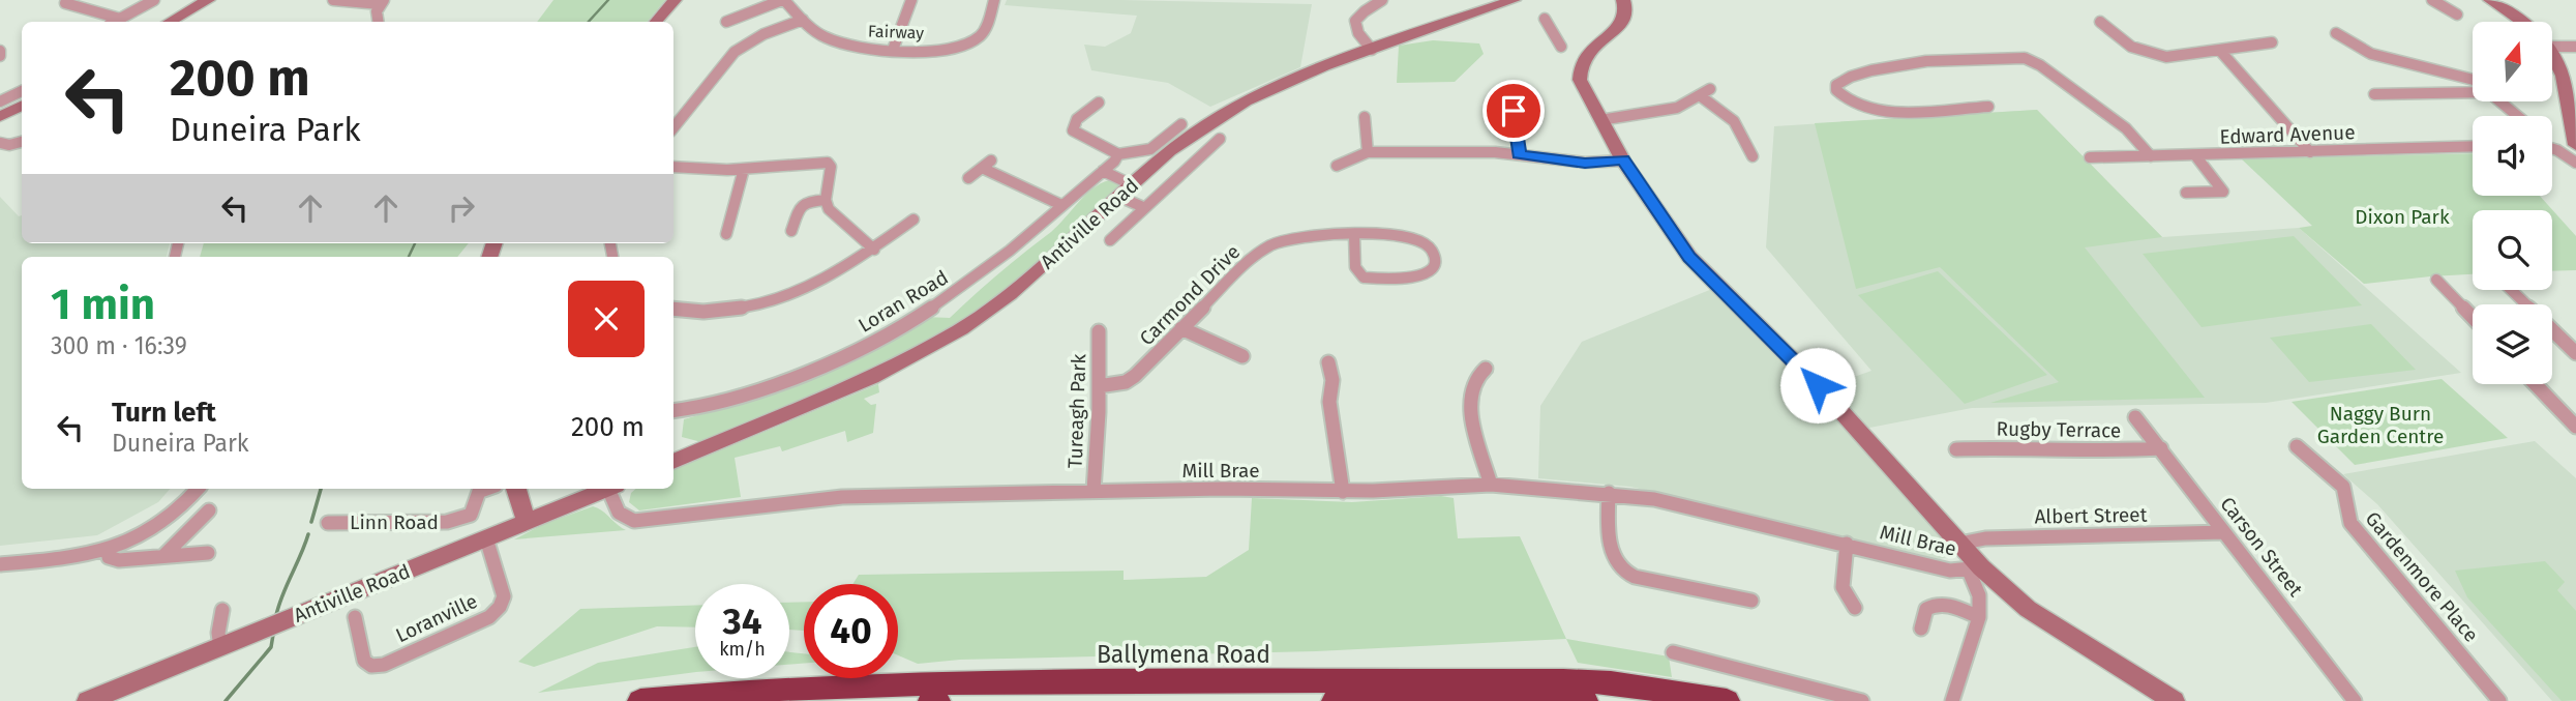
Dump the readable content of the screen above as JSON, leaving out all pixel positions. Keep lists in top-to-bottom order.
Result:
{
  "streets": {
    "highway": ["Ballymena Road"],
    "street": [
      "Fairway",
      "Edward Avenue",
      "Antiville Road",
      "Carmond Drive",
      "Loran Road",
      "Tureagh Park",
      "Rugby Terrace",
      "Mill Brae",
      "Albert Street",
      "Linn Road",
      "Carson Street",
      "Gardenmore Place",
      "Loranville"
    ]
  },
  "crossings": [
    ["Antiville Road", "Loranville"],
    ["Carmond Drive", "Tureagh Park"],
    ["Tureagh Park", "Mill Brae"],
    ["Rugby Terrace", "Carson Street"],
    ["Albert Street", "Carson Street"]
  ],
  "parks": ["Dixon Park", "Naggy Burn Garden Centre"],
  "north": "top",
  "page": {
    "turn": ["200 m", "Duneira Park"],
    "heading": ["1 min", "300 m · 16:39"],
    "list": [
      {
        "name": "Turn left",
        "note": "Duneira Park",
        "value": "200 m"
      }
    ],
    "speed": "34 km/h",
    "limit": "40"
  }
}
